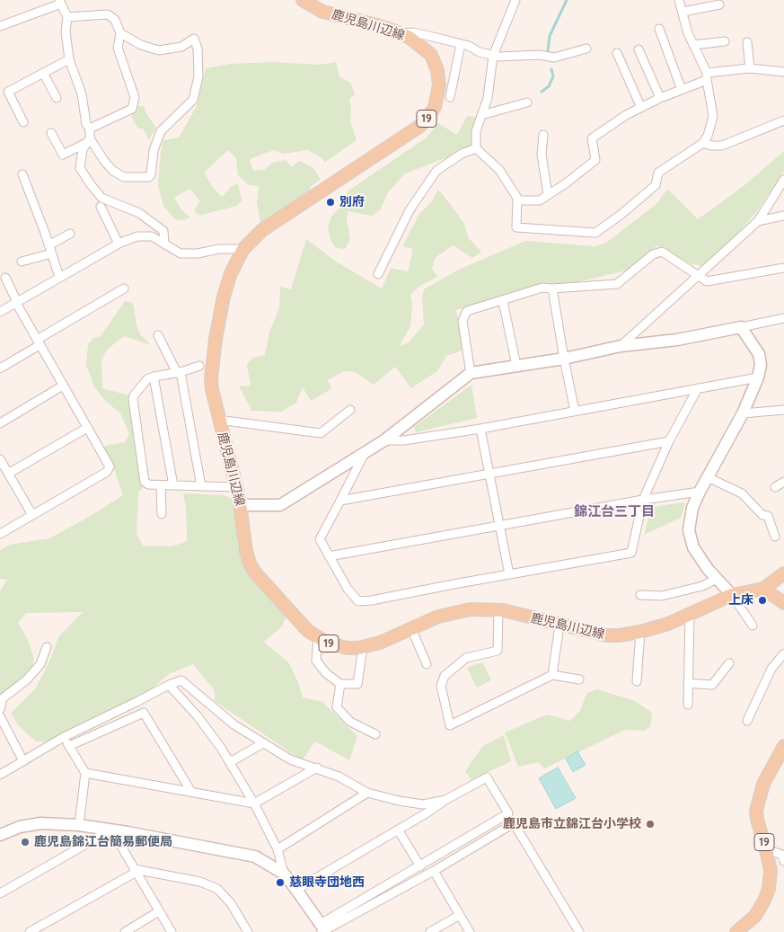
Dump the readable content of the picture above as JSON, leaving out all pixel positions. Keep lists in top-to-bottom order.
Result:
{
  "streets": {
    "main road": ["鹿児島川辺線", "19"]
  },
  "districts": ["錦江台三丁目"],
  "places": [
    "別府",
    "上床",
    "鹿児島市立錦江台小学校",
    "鹿児島錦江台簡易郵便局",
    "慈眼寺団地西"
  ]
}
